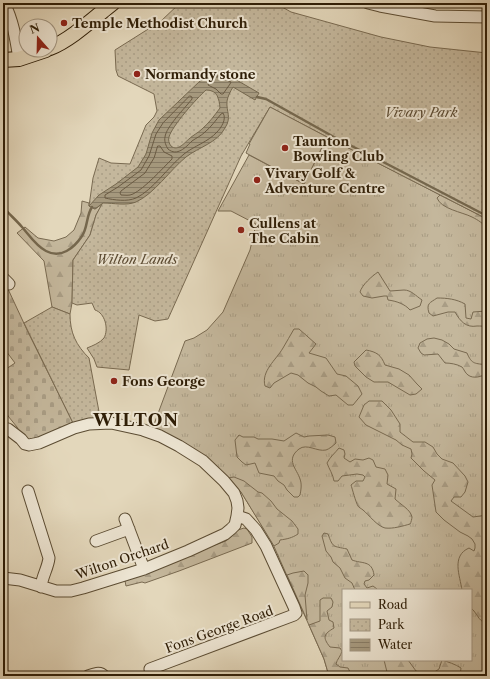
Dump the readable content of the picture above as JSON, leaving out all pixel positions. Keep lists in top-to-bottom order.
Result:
{
  "streets": {
    "street": ["Wilton Orchard", "Fons George Road"]
  },
  "crossings": [
    ["Wilton Orchard", "Fons George Road"]
  ],
  "districts": ["WILTON"],
  "parks": ["Vivary Park", "Wilton Lands"],
  "places": [
    "Temple Methodist Church",
    "Normandy stone",
    "Taunton Bowling Club",
    "Vivary Golf & Adventure Centre",
    "Cullens at The Cabin",
    "Fons George"
  ],
  "legend": ["Road", "Park", "Water"],
  "north": "top"
}
